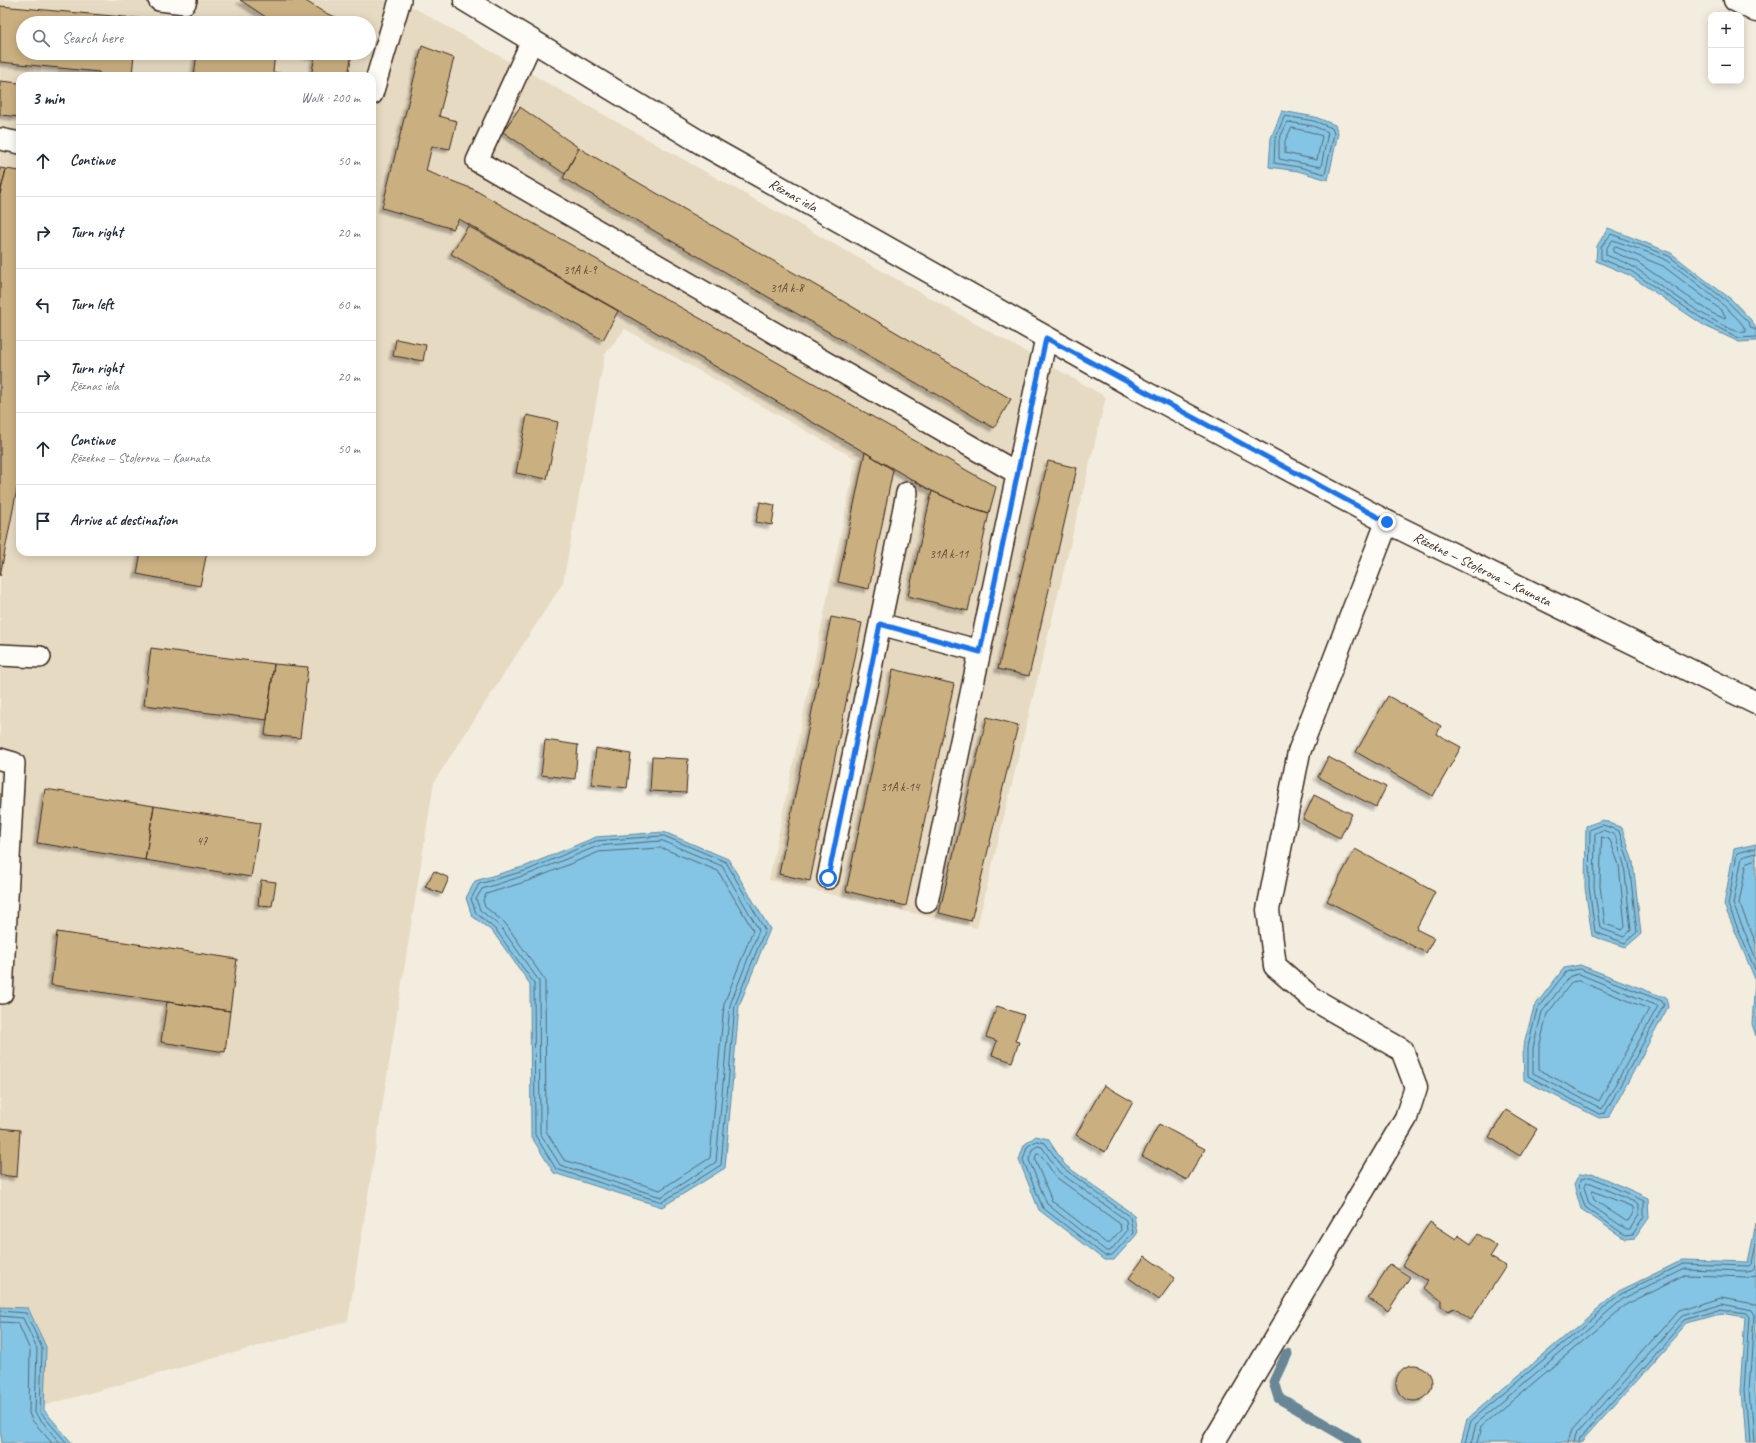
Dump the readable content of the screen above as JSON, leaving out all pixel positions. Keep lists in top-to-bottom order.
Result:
{
  "streets": {
    "main road": ["Rēznas iela", "Rēzekne — Stoļerova — Kaunata"]
  },
  "crossings": [
    ["Rēznas iela", "Rēzekne — Stoļerova — Kaunata"]
  ],
  "house_numbers": [
    "31A k-9",
    "31A k-8",
    "31A k-11",
    "31A k-14",
    "47"
  ],
  "page": {
    "map_buttons": ["+", "−"],
    "search": "Search here",
    "heading": ["3 min", "Walk · 200 m"],
    "list": [
      ["Continue", "50 m"],
      ["Turn right", "20 m"],
      ["Turn left", "60 m"],
      ["Turn right", "Rēznas iela", "20 m"],
      ["Continue", "Rēzekne — Stoļerova — Kaunata", "50 m"],
      "Arrive at destination"
    ]
  }
}
